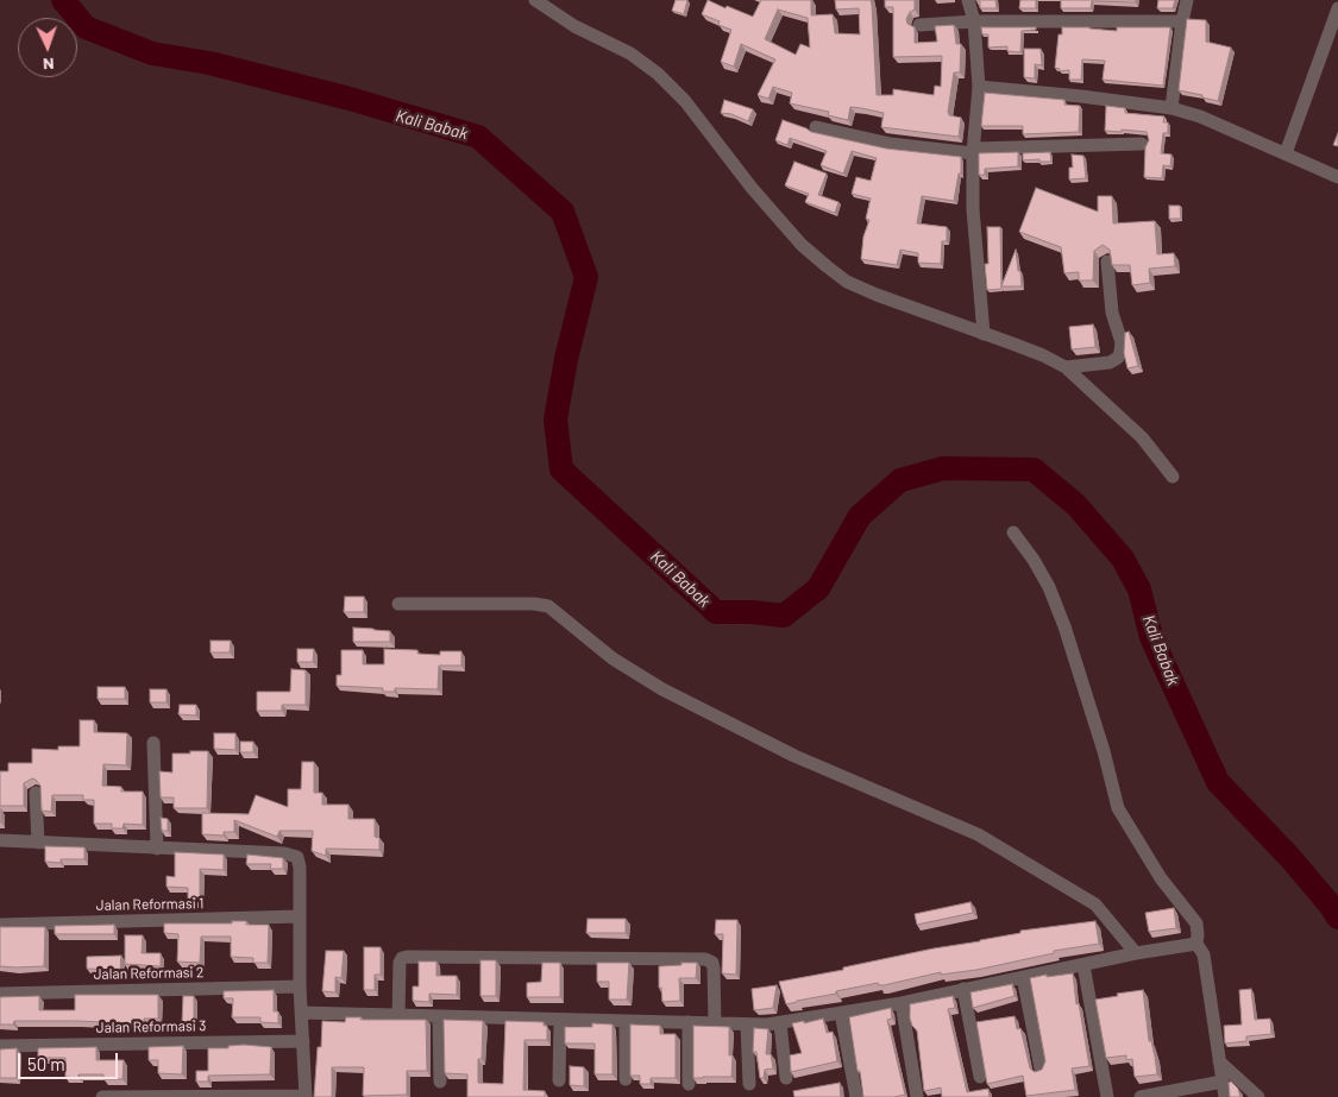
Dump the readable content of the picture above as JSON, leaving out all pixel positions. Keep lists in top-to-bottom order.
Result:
{
  "streets": {
    "street": ["Jalan Reformasi 1", "Jalan Reformasi 2", "Jalan Reformasi 3"]
  },
  "water": ["Kali Babak"],
  "scale_bar": "50 m",
  "north": "bottom"
}
